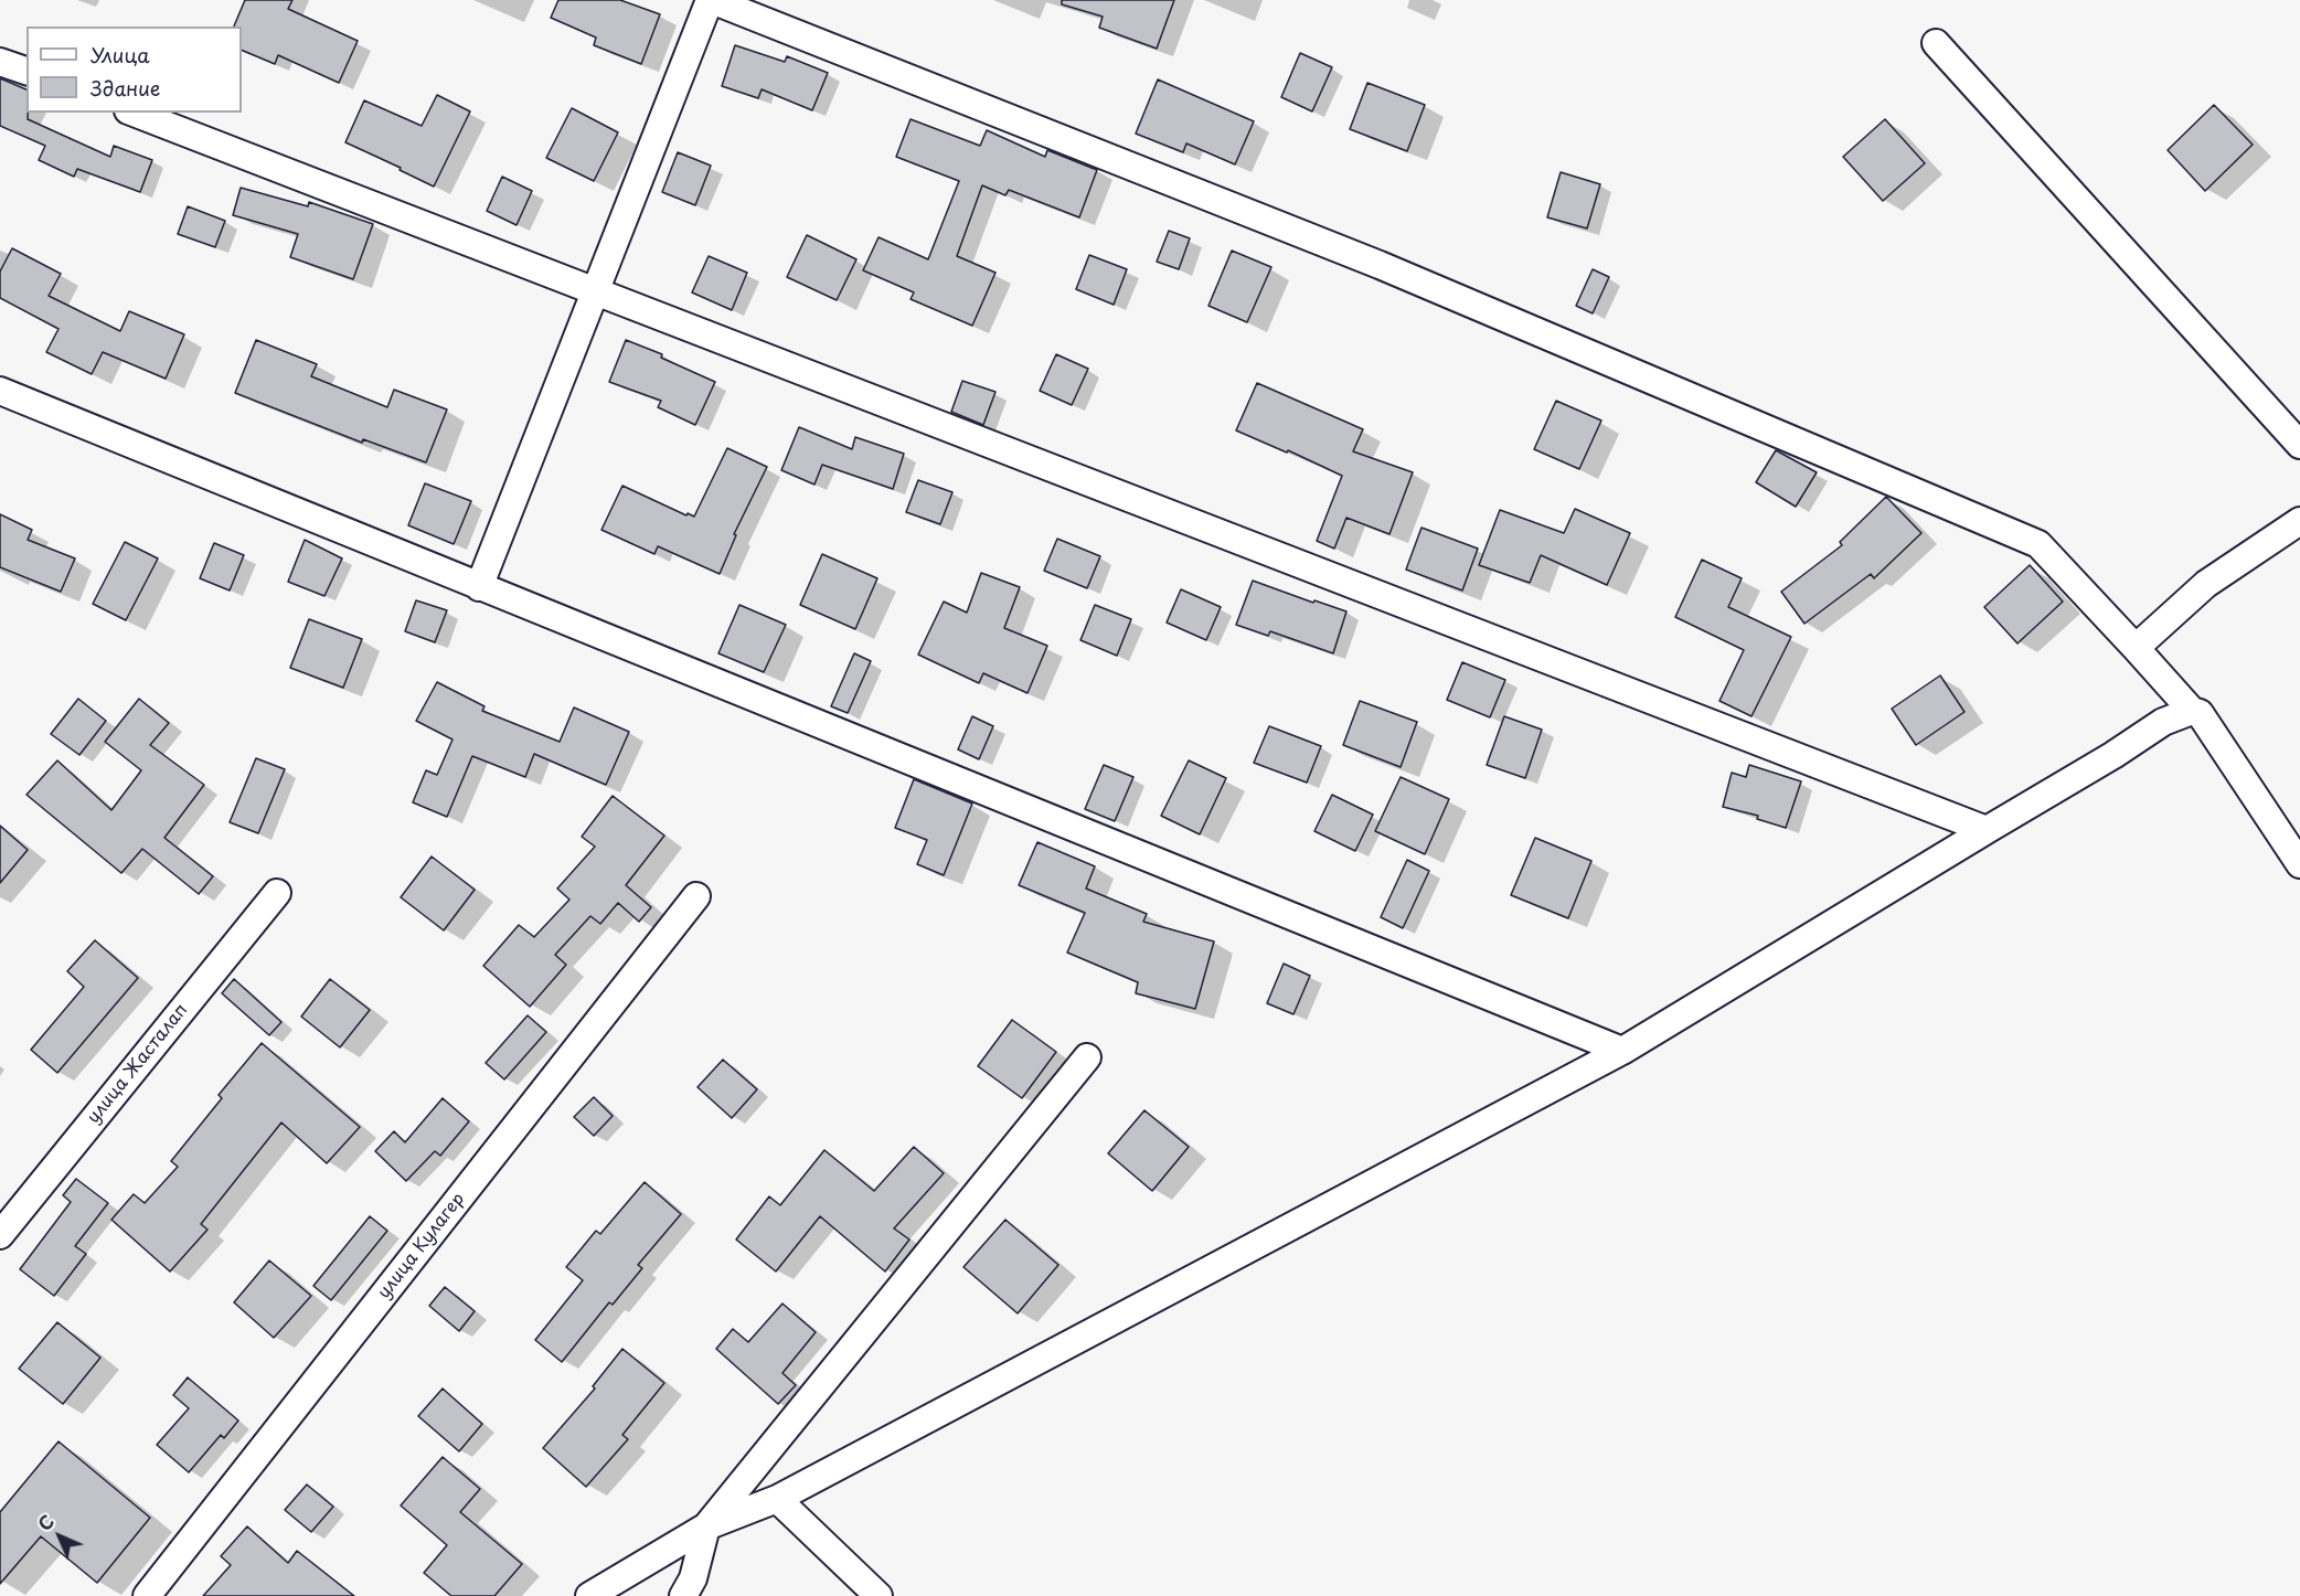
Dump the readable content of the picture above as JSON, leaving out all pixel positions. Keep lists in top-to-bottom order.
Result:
{
  "streets": {
    "street": ["улица Жасталап", "улица Кулагер"]
  },
  "legend": ["Улица", "Здание"],
  "north": "top left"
}
